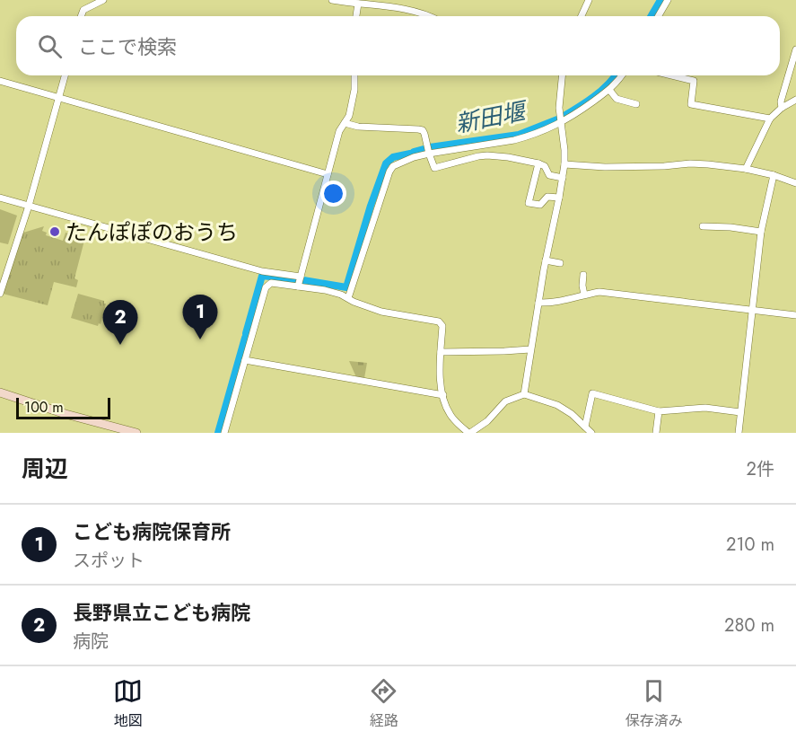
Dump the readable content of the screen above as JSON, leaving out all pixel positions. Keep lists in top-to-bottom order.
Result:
{
  "water": ["新田堰"],
  "places": ["たんぽぽのおうち"],
  "scale_bar": "100 m",
  "page": {
    "search": "ここで検索",
    "pins": ["1", "2"],
    "scale": "100 m",
    "heading": ["周辺", "2件"],
    "list": [
      {
        "mark": "1",
        "name": "こども病院保育所",
        "note": "スポット",
        "value": "210 m"
      },
      {
        "mark": "2",
        "name": "長野県立こども病院",
        "note": "病院",
        "value": "280 m"
      }
    ],
    "nav": ["地図", "経路", "保存済み"]
  }
}
